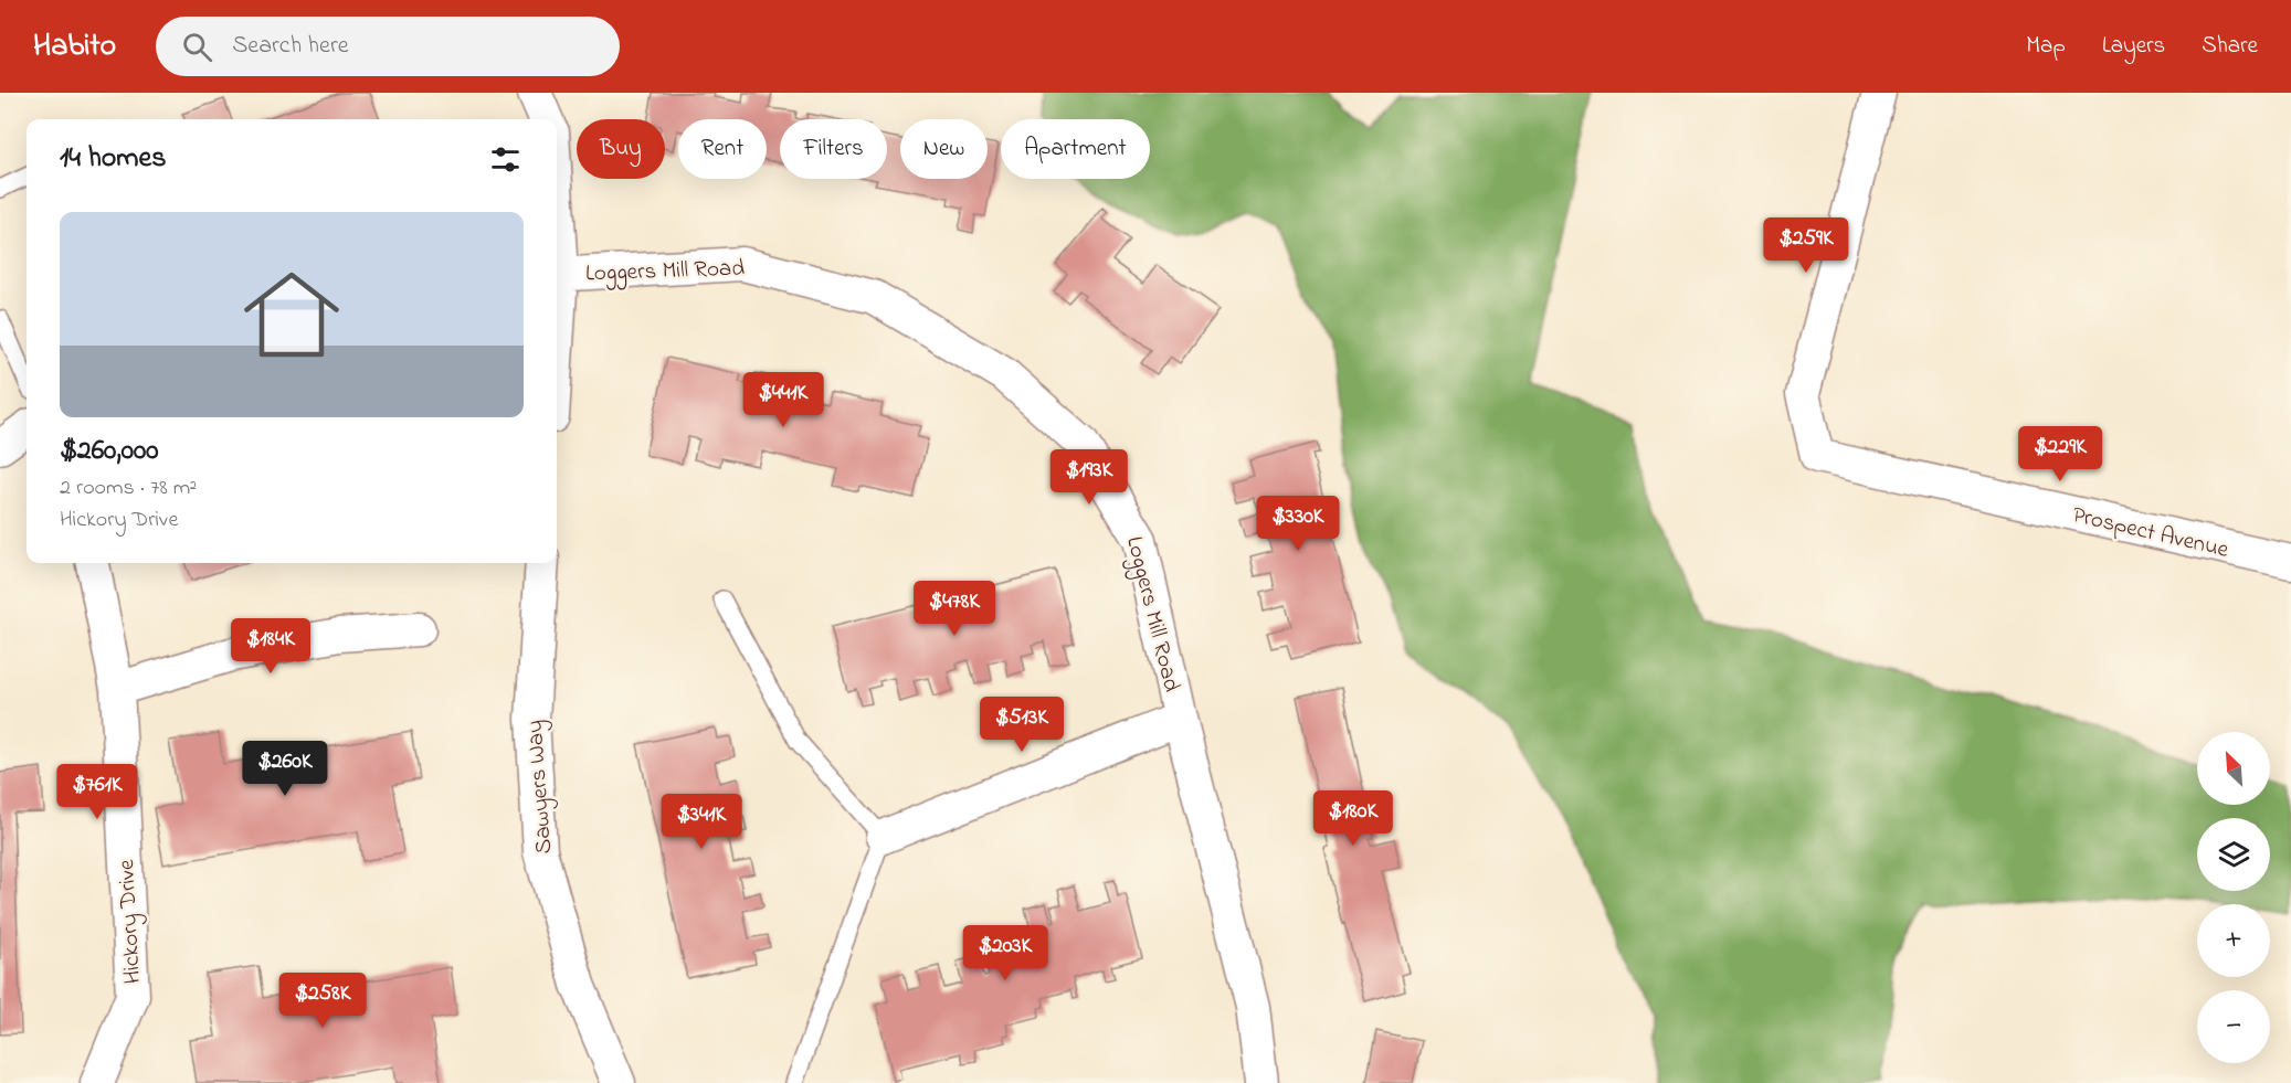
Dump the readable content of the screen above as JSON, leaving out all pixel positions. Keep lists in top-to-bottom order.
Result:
{
  "streets": {
    "street": [
      "Loggers Mill Road",
      "Prospect Avenue",
      "Sawyers Way",
      "Hickory Drive"
    ]
  },
  "north": "top left",
  "page": {
    "header": "Habito",
    "search": "Search here",
    "nav": ["Map", "Layers", "Share"],
    "chip": [
      "Buy",
      "Rent",
      "Filters",
      "New",
      "Apartment"
    ],
    "heading": "14 homes",
    "list": [
      {
        "name": "$260,000",
        "note": "2 rooms · 78 m² · Hickory Drive"
      }
    ],
    "price": [
      "$259K",
      "$441K",
      "$229K",
      "$193K",
      "$330K",
      "$478K",
      "$184K",
      "$513K",
      "$260K",
      "$761K",
      "$180K",
      "$341K",
      "$203K",
      "$258K"
    ],
    "map_buttons": ["+", "−"]
  }
}
